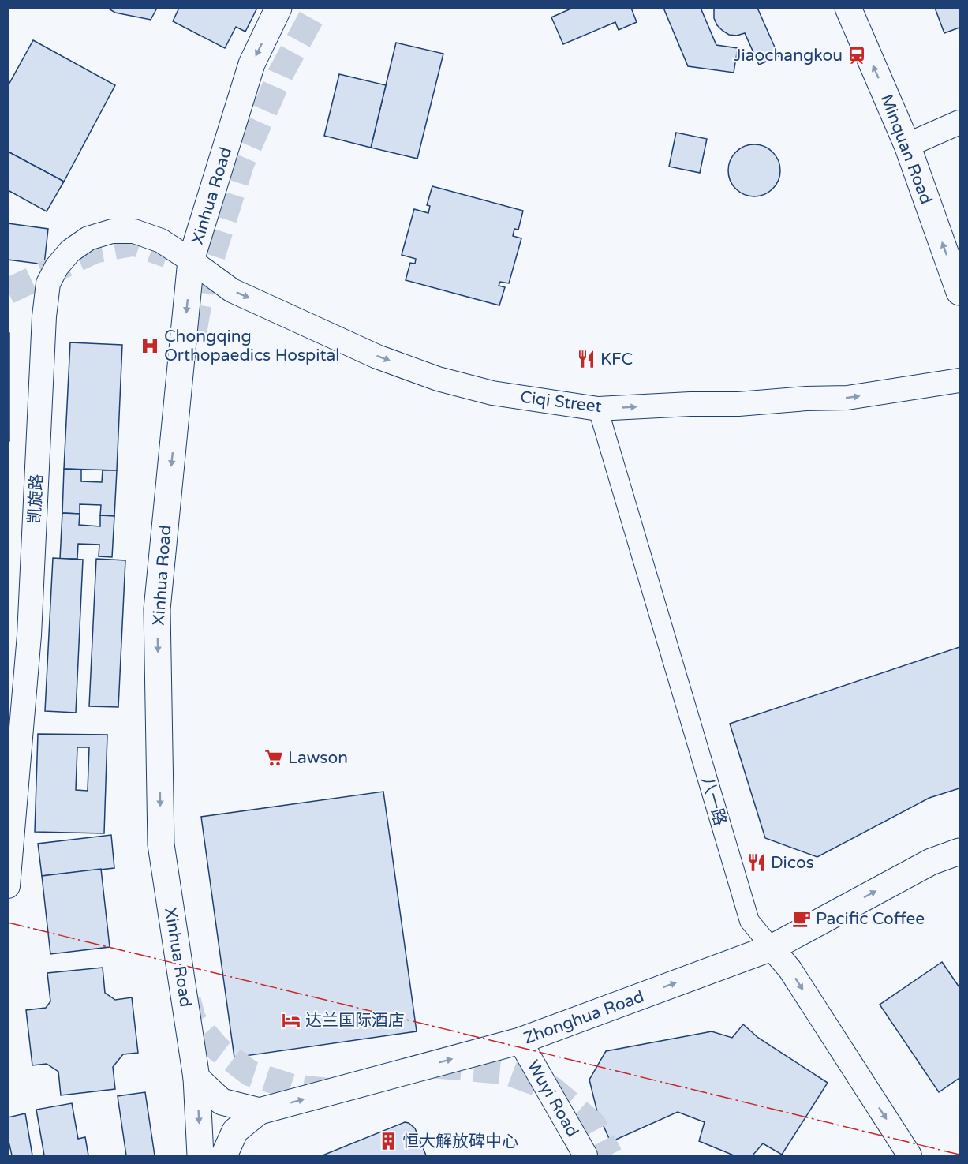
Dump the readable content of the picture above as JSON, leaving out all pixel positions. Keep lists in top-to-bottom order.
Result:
{
  "streets": {
    "main road": ["Minquan Road", "Xinhua Road", "Zhonghua Road"],
    "street": [
      "Ciqi Street",
      "凯旋路",
      "八一路",
      "Wuyi Road"
    ]
  },
  "crossings": [
    ["Xinhua Road", "Ciqi Street"],
    ["Xinhua Road", "凯旋路"],
    ["Xinhua Road", "Zhonghua Road"],
    ["Ciqi Street", "凯旋路"],
    ["Ciqi Street", "八一路"],
    ["八一路", "Zhonghua Road"],
    ["Zhonghua Road", "Wuyi Road"]
  ],
  "one_way": [
    "Minquan Road",
    "Xinhua Road",
    "Ciqi Street",
    "Zhonghua Road"
  ],
  "places": {
    "station": ["Jiaochangkou"],
    "hospital": ["Chongqing Orthopaedics Hospital"],
    "restaurant": ["KFC", "Dicos"],
    "supermarket": ["Lawson"],
    "cafe": ["Pacific Coffee"],
    "hotel": ["达兰国际酒店"],
    "building": ["恒大解放碑中心"]
  }
}
